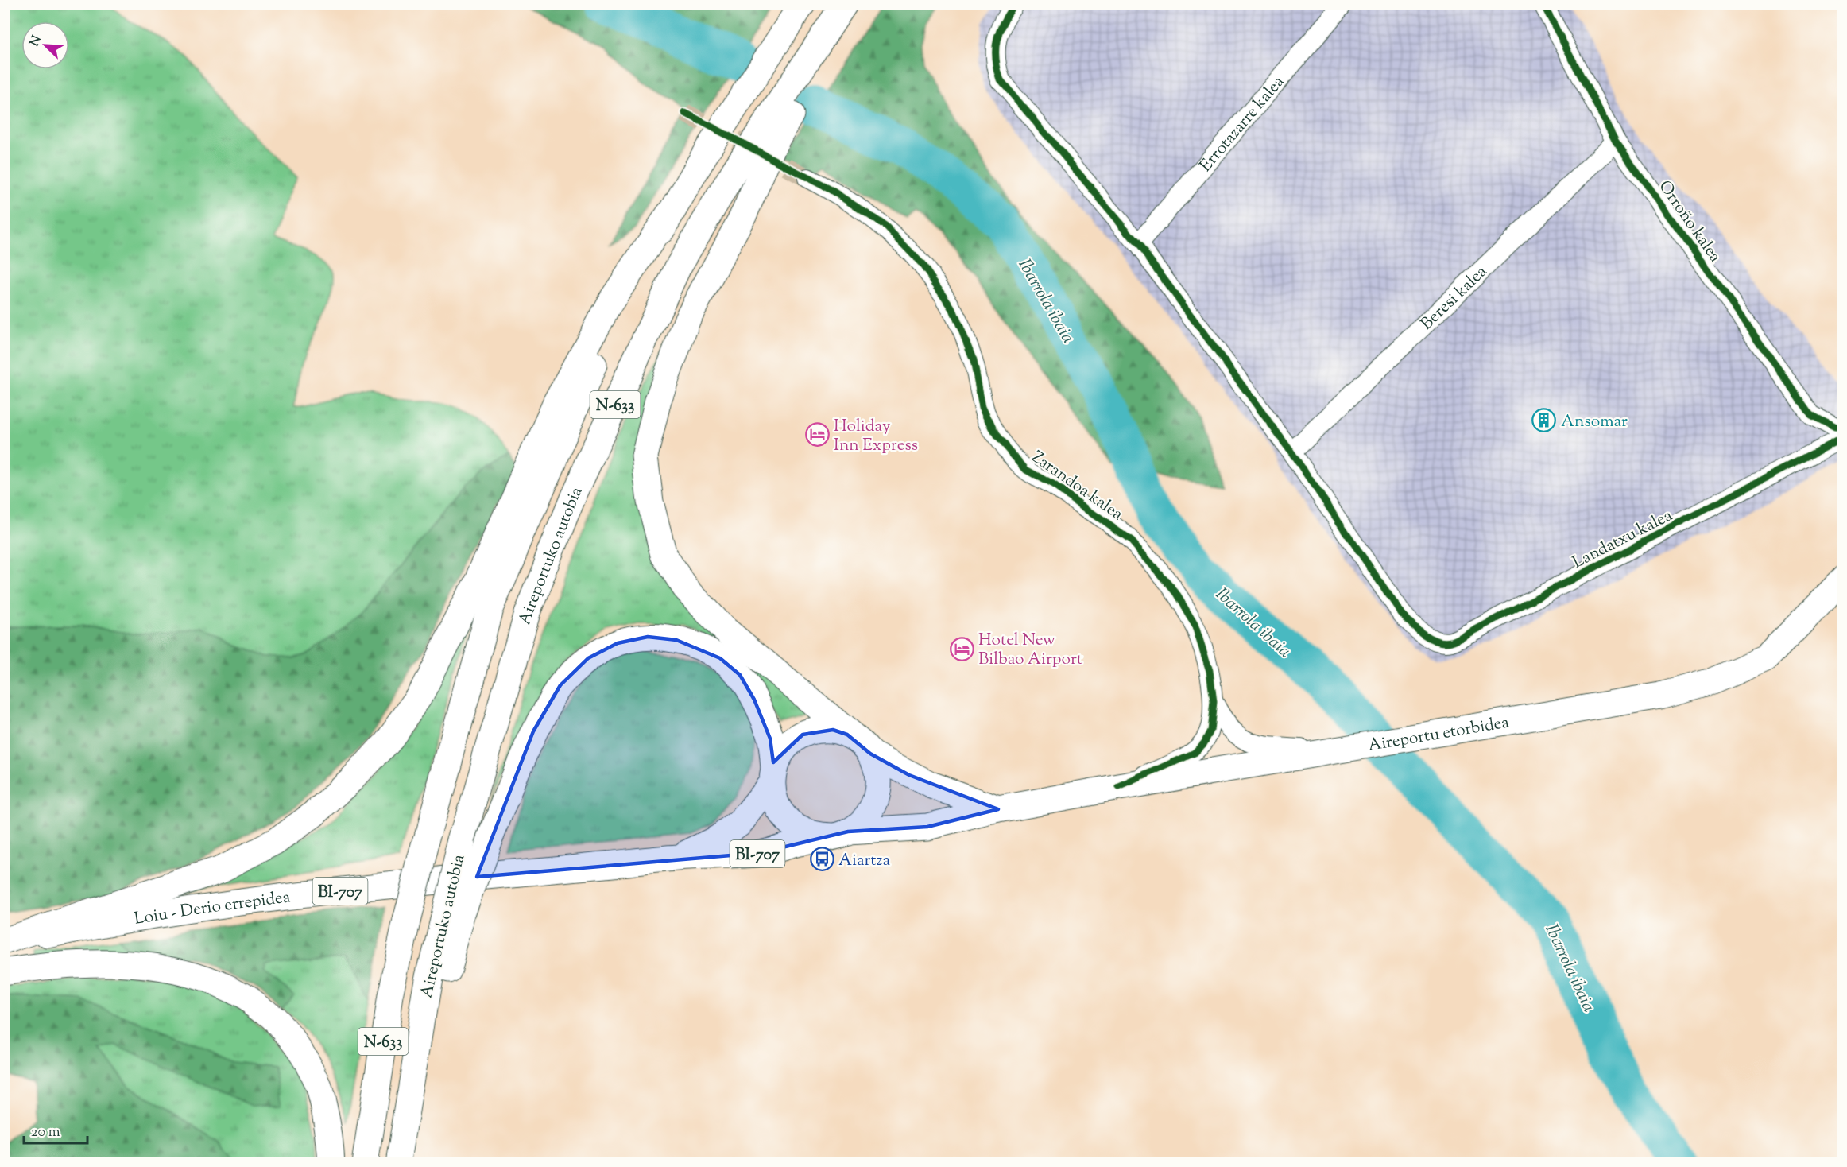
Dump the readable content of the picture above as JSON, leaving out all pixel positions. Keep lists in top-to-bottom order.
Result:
{
  "streets": {
    "main road": [
      "N-633",
      "Aireportuko autobia",
      "Aireportu etorbidea",
      "BI-707",
      "Loiu - Derio errepidea"
    ],
    "street": [
      "Errotazarre kalea",
      "Orroño kalea",
      "Beresi kalea",
      "Zarandoa kalea",
      "Landatxu kalea"
    ]
  },
  "crossings": [
    ["Errotazarre kalea", "Landatxu kalea"],
    ["Orroño kalea", "Beresi kalea"],
    ["Beresi kalea", "Landatxu kalea"],
    ["Zarandoa kalea", "Aireportu etorbidea"],
    ["Aireportu etorbidea", "BI-707"],
    ["BI-707", "Loiu - Derio errepidea"]
  ],
  "water": ["Ibarrola ibaia"],
  "places": {
    "building": ["Ansomar"],
    "hotel": ["Holiday Inn Express", "Hotel New Bilbao Airport"],
    "bus stop": ["Aiartza"]
  },
  "scale_bar": "20 m",
  "north": "top left"
}
